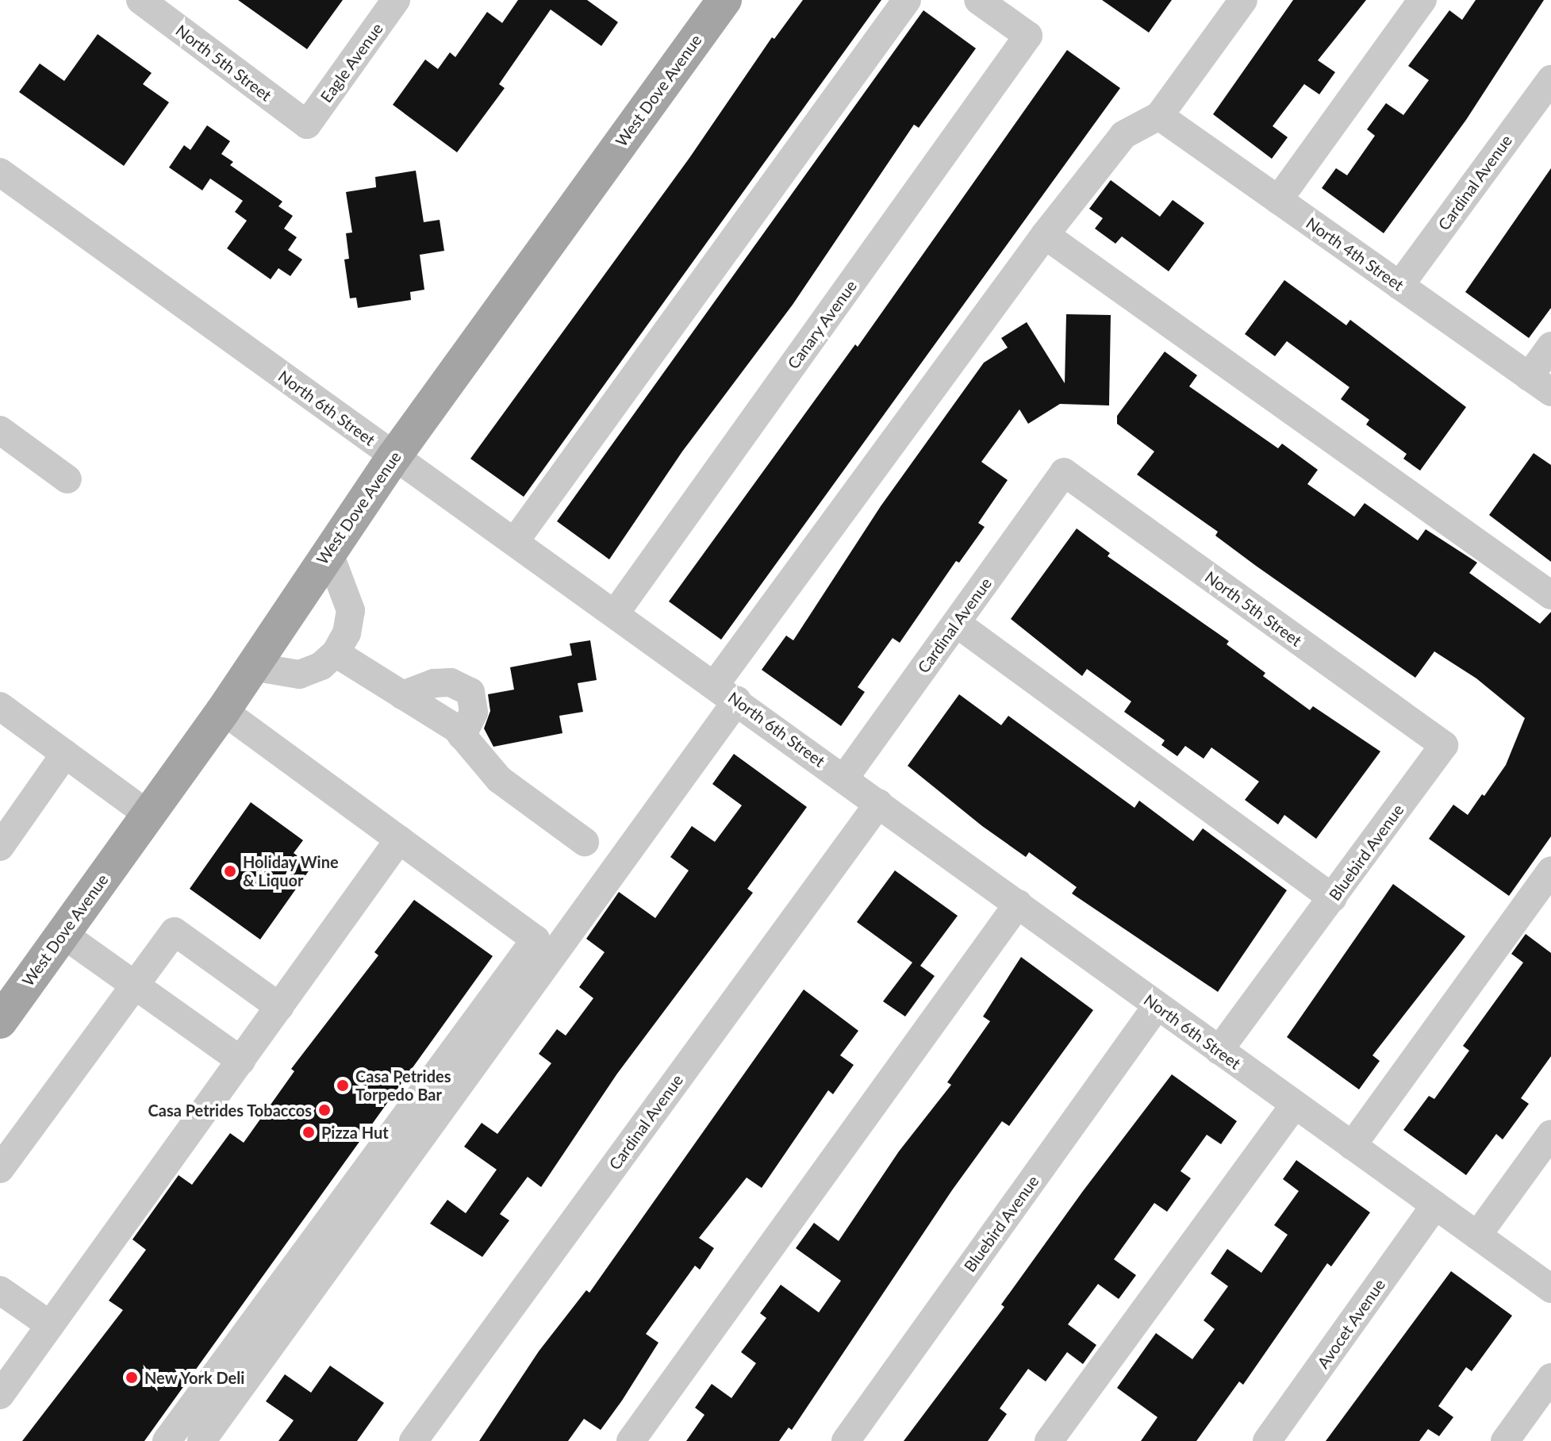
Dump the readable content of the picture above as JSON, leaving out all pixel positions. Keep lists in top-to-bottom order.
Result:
{
  "streets": {
    "main road": ["West Dove Avenue"],
    "street": [
      "North 5th Street",
      "Eagle Avenue",
      "Cardinal Avenue",
      "North 4th Street",
      "Canary Avenue",
      "North 6th Street",
      "Bluebird Avenue",
      "Avocet Avenue"
    ]
  },
  "crossings": [
    ["North 5th Street", "Eagle Avenue"],
    ["North 5th Street", "Cardinal Avenue"],
    ["North 5th Street", "Bluebird Avenue"],
    ["West Dove Avenue", "North 6th Street"],
    ["Cardinal Avenue", "North 4th Street"],
    ["Cardinal Avenue", "North 6th Street"],
    ["Canary Avenue", "North 6th Street"],
    ["North 6th Street", "Bluebird Avenue"],
    ["North 6th Street", "Avocet Avenue"]
  ],
  "places": [
    "Holiday Wine & Liquor",
    "Casa Petrides Torpedo Bar",
    "Casa Petrides Tobaccos",
    "Pizza Hut",
    "New York Deli"
  ]
}
